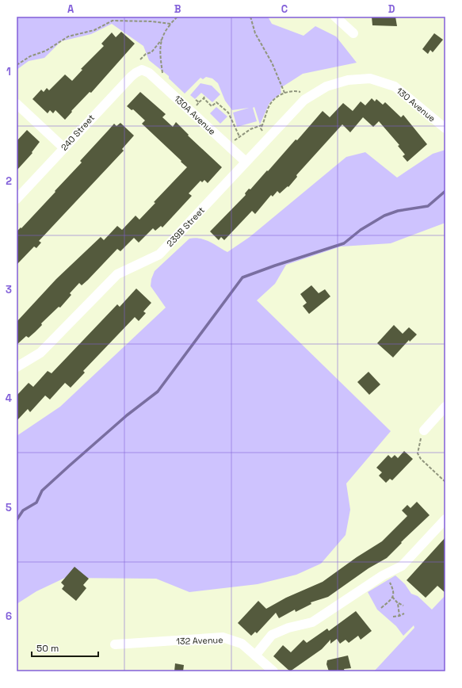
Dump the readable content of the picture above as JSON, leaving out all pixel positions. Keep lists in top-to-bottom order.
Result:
{
  "streets": {
    "street": [
      "130 Avenue",
      "130A Avenue",
      "240 Street",
      "239B Street",
      "132 Avenue"
    ]
  },
  "crossings": [
    ["130 Avenue", "239B Street"],
    ["130A Avenue", "240 Street"],
    ["130A Avenue", "239B Street"]
  ],
  "scale_bar": "50 m",
  "grid": {
    "columns": [
      "A",
      "B",
      "C",
      "D"
    ],
    "rows": [
      "1",
      "2",
      "3",
      "4",
      "5",
      "6"
    ]
  }
}
